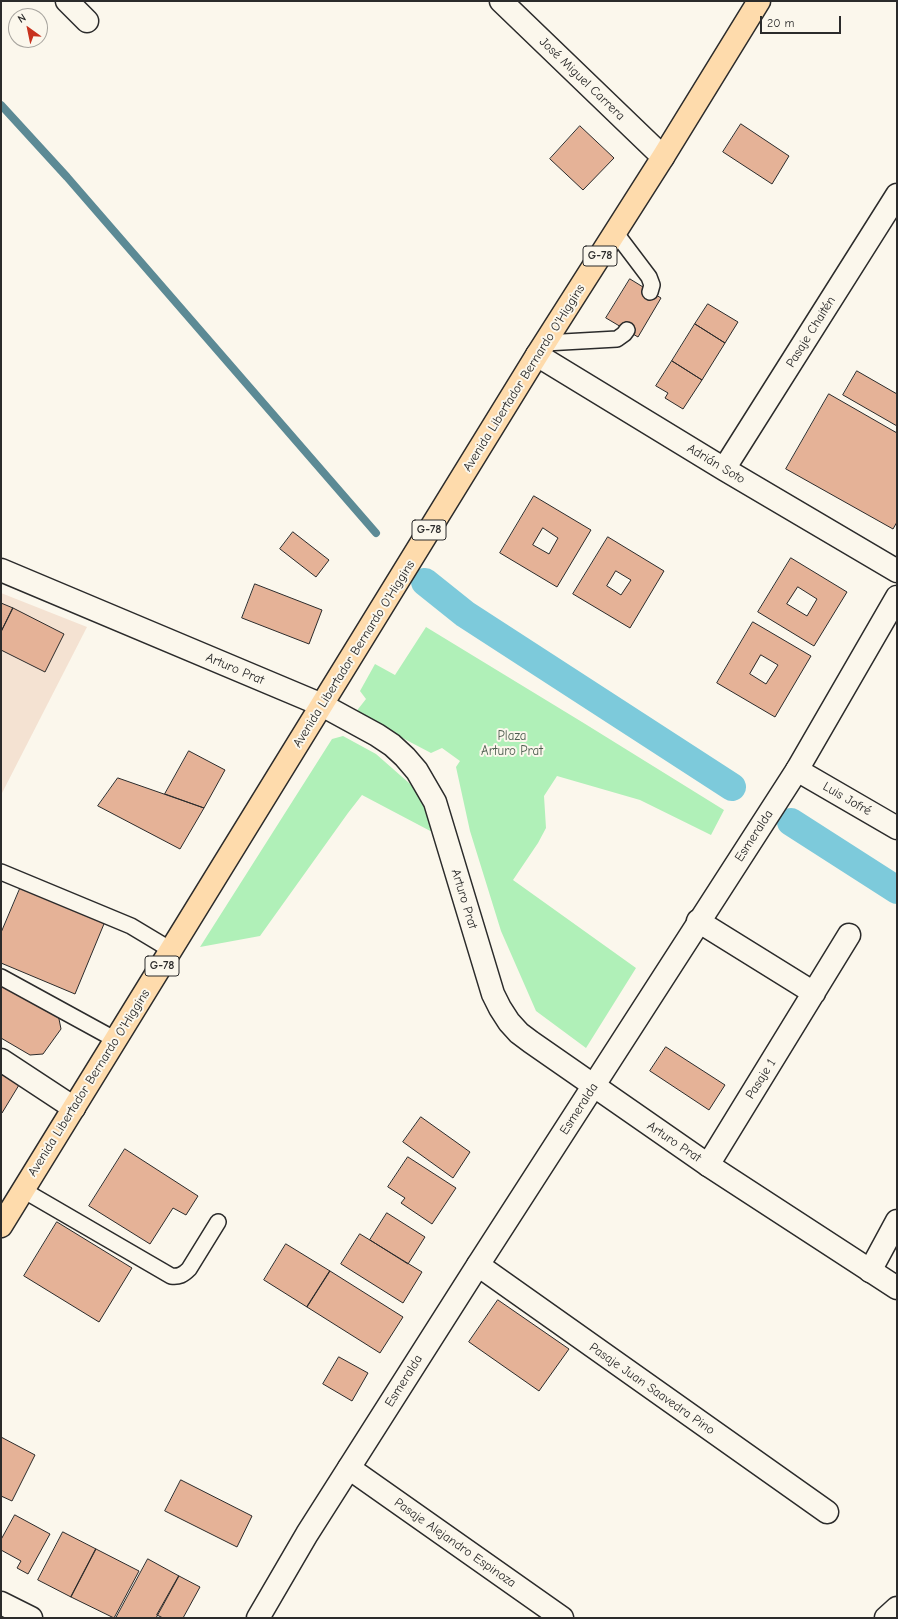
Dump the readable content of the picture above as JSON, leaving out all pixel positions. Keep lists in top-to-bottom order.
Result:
{
  "streets": {
    "main road": ["G-78", "Avenida Libertador Bernardo O'Higgins"],
    "street": [
      "José Miguel Carrera",
      "Pasaje Chaitén",
      "Adrián Soto",
      "Arturo Prat",
      "Luis Jofré",
      "Esmeralda",
      "Pasaje 1",
      "Pasaje Juan Saavedra Pino",
      "Pasaje Alejandro Espinoza"
    ]
  },
  "crossings": [
    ["José Miguel Carrera", "Avenida Libertador Bernardo O'Higgins"],
    ["Pasaje Chaitén", "Adrián Soto"],
    ["Avenida Libertador Bernardo O'Higgins", "Adrián Soto"],
    ["Avenida Libertador Bernardo O'Higgins", "Arturo Prat"],
    ["Arturo Prat", "Esmeralda"],
    ["Arturo Prat", "Pasaje 1"],
    ["Luis Jofré", "Esmeralda"],
    ["Esmeralda", "Pasaje Juan Saavedra Pino"],
    ["Esmeralda", "Pasaje Alejandro Espinoza"]
  ],
  "parks": ["Plaza Arturo Prat"],
  "scale_bar": "20 m",
  "north": "top left"
}
